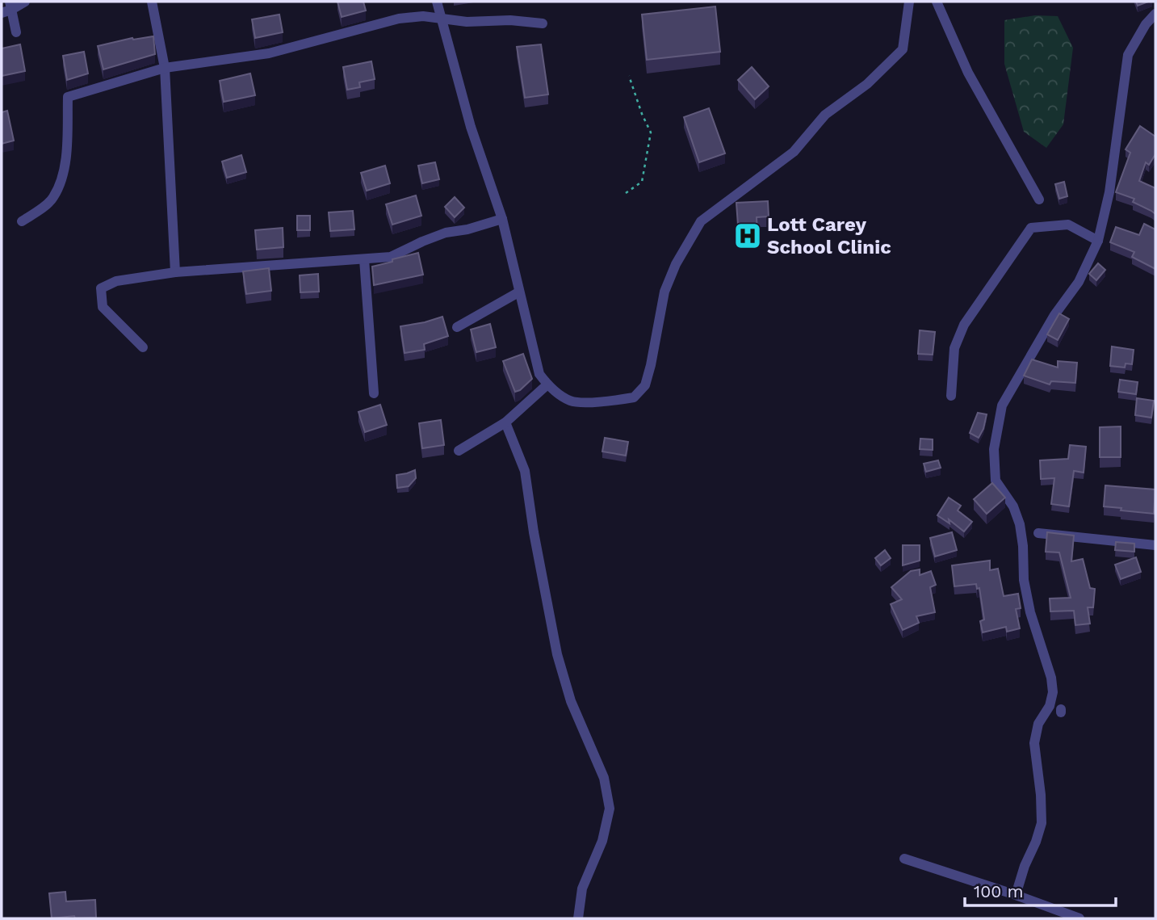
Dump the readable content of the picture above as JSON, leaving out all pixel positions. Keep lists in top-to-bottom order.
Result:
{
  "places": {
    "hospital": ["Lott Carey School Clinic"]
  },
  "scale_bar": "100 m"
}
